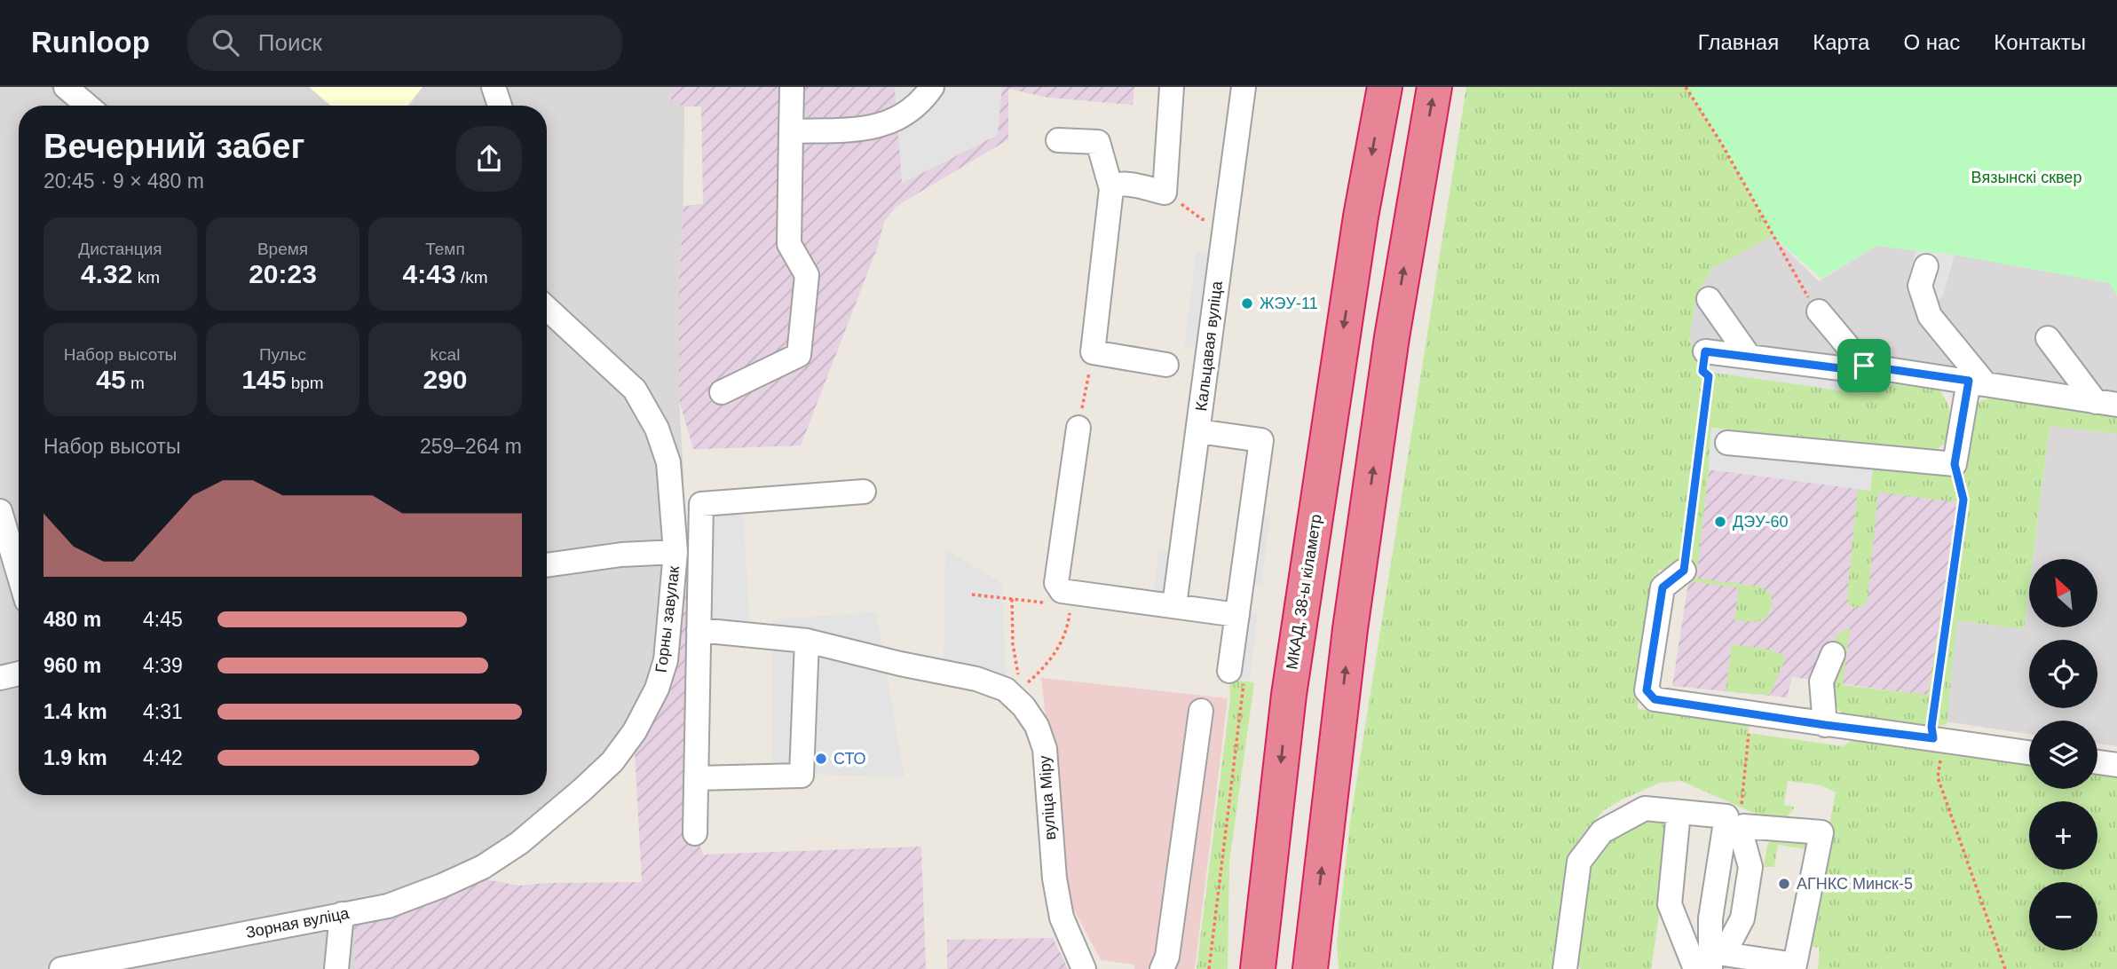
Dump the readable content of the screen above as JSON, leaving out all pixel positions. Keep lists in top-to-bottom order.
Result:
{
  "streets": {
    "highway": ["МКАД, 38-ы кіламетр"],
    "street": [
      "Кальцавая вуліца",
      "Горны завулак",
      "вуліца Міру",
      "Зорная вуліца"
    ]
  },
  "crossings": [
    ["Горны завулак", "Зорная вуліца"]
  ],
  "parks": ["Вязынскі сквер"],
  "places": [
    "ЖЭУ-11",
    "ДЭУ-60",
    "СТО",
    "АГНКС Минск-5"
  ],
  "north": "top left",
  "page": {
    "header": "Runloop",
    "search": "Поиск",
    "nav": [
      "Главная",
      "Карта",
      "О нас",
      "Контакты"
    ],
    "heading": ["Вечерний забег", "20:45 · 9 × 480 m"],
    "stats": [
      ["Дистанция", "4.32 km"],
      ["Время", "20:23"],
      ["Темп", "4:43 /km"],
      ["Набор высоты", "45 m"],
      ["Пульс", "145 bpm"],
      ["kcal", "290"]
    ],
    "chart": ["Набор высоты", "259–264 m"],
    "map_buttons": ["+", "−"],
    "list": [
      {
        "name": "480 m",
        "note": "4:45"
      },
      {
        "name": "960 m",
        "note": "4:39"
      },
      {
        "name": "1.4 km",
        "note": "4:31"
      },
      {
        "name": "1.9 km",
        "note": "4:42"
      }
    ]
  }
}
